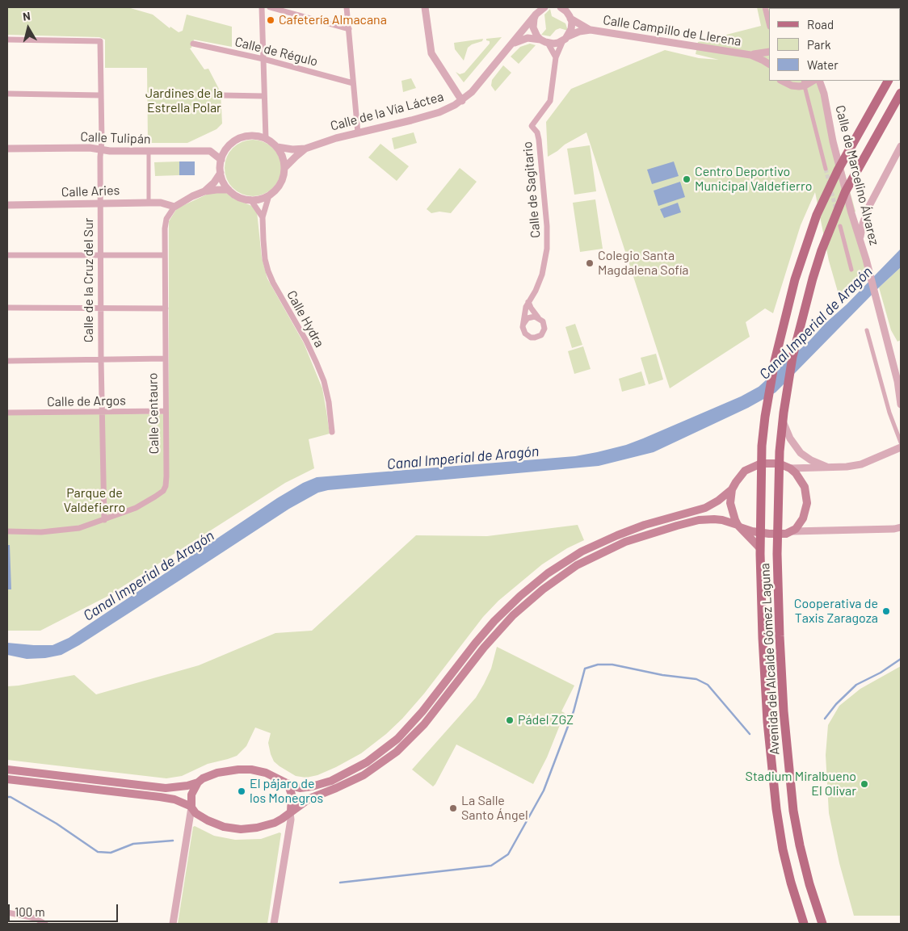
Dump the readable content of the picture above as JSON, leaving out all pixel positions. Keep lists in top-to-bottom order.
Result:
{
  "streets": {
    "main road": ["Avenida del Alcalde Gómez Laguna"],
    "street": [
      "Calle Campillo de Llerena",
      "Calle de Régulo",
      "Calle de la Vía Láctea",
      "Calle Tulipán",
      "Calle de Marcelino Álvarez",
      "Calle de Sagitario",
      "Calle Aries",
      "Calle de la Cruz del Sur",
      "Calle Hydra",
      "Calle de Argos",
      "Calle Centauro"
    ]
  },
  "crossings": [
    ["Calle Campillo de Llerena", "Calle de Sagitario"],
    ["Calle de la Vía Láctea", "Calle Tulipán"],
    ["Calle de la Vía Láctea", "Calle Hydra"],
    ["Calle Tulipán", "Calle de la Cruz del Sur"],
    ["Calle Tulipán", "Calle Hydra"],
    ["Calle Aries", "Calle de la Cruz del Sur"],
    ["Calle Aries", "Calle Centauro"],
    ["Calle de la Cruz del Sur", "Calle de Argos"],
    ["Calle de la Cruz del Sur", "Calle Centauro"],
    ["Calle de Argos", "Calle Centauro"]
  ],
  "water": ["Canal Imperial de Aragón"],
  "parks": ["Jardines de la Estrella Polar", "Parque de Valdefierro"],
  "places": [
    "Cafetería Almacana",
    "Centro Deportivo Municipal Valdefierro",
    "Colegio Santa Magdalena Sofía",
    "Cooperativa de Taxis Zaragoza",
    "Pádel ZGZ",
    "Stadium Miralbueno El Olivar",
    "El pájaro de los Monegros",
    "La Salle Santo Ángel"
  ],
  "legend": ["Road", "Park", "Water"],
  "scale_bar": "100 m",
  "north": "top"
}
